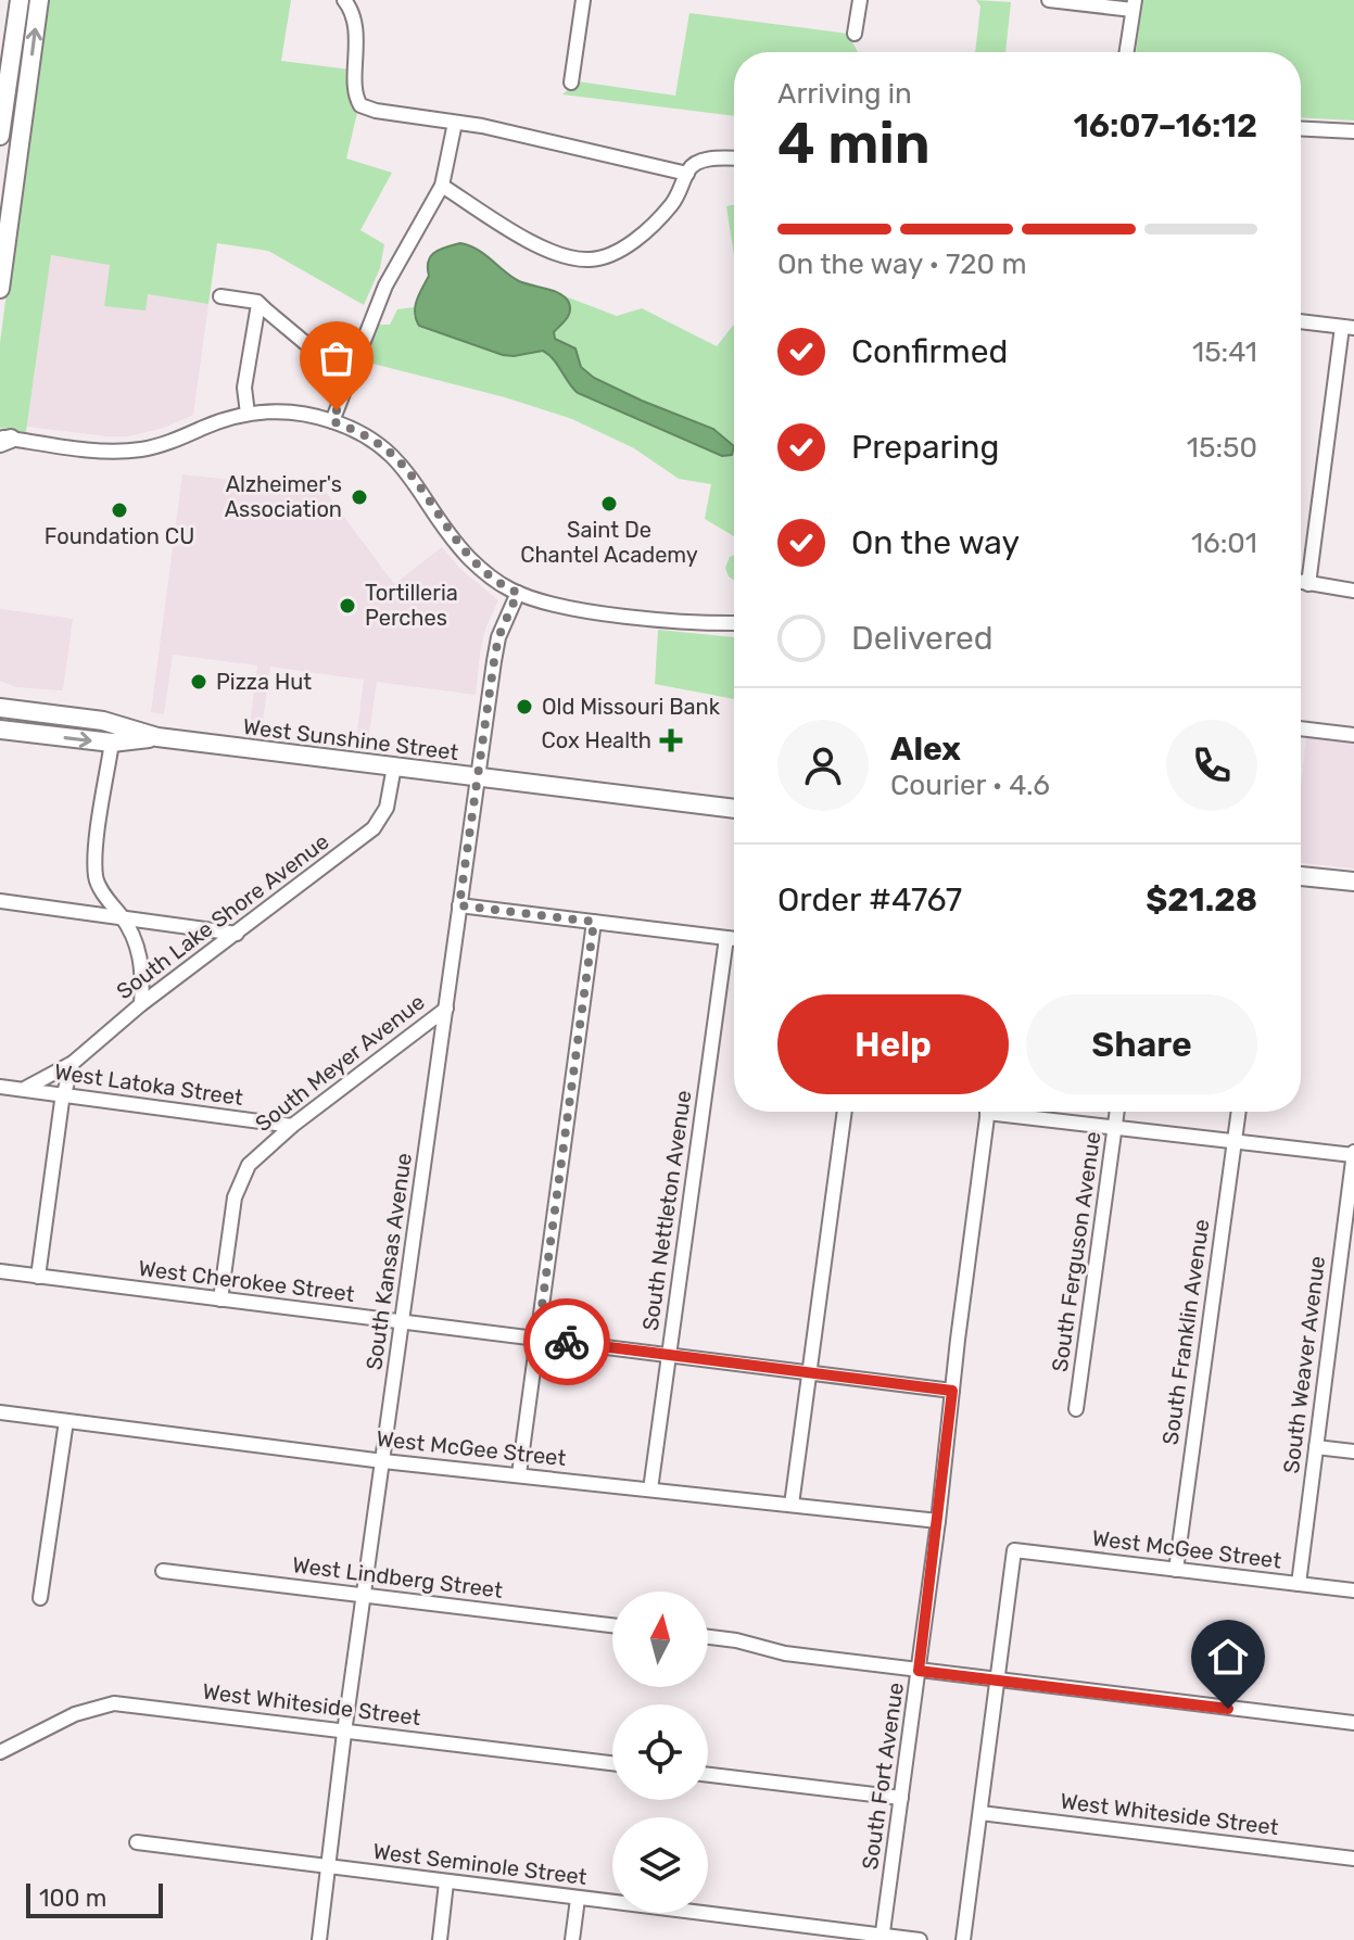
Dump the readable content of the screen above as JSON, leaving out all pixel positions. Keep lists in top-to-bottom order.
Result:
{
  "streets": {
    "main road": ["West Sunshine Street"],
    "street": [
      "South Lake Shore Avenue",
      "South Meyer Avenue",
      "West Latoka Street",
      "South Nettleton Avenue",
      "South Ferguson Avenue",
      "South Kansas Avenue",
      "West Cherokee Street",
      "South Franklin Avenue",
      "South Weaver Avenue",
      "West McGee Street",
      "West Lindberg Street",
      "West Whiteside Street",
      "South Fort Avenue",
      "West Seminole Street"
    ]
  },
  "crossings": [
    ["West Sunshine Street", "South Lake Shore Avenue"],
    ["West Sunshine Street", "South Kansas Avenue"],
    ["South Lake Shore Avenue", "West Latoka Street"],
    ["South Meyer Avenue", "West Latoka Street"],
    ["South Meyer Avenue", "South Kansas Avenue"],
    ["South Meyer Avenue", "West Cherokee Street"],
    ["South Nettleton Avenue", "West Cherokee Street"],
    ["South Nettleton Avenue", "West McGee Street"],
    ["South Kansas Avenue", "West Cherokee Street"],
    ["South Kansas Avenue", "West McGee Street"],
    ["South Kansas Avenue", "West Lindberg Street"],
    ["South Kansas Avenue", "West Whiteside Street"],
    ["South Kansas Avenue", "West Seminole Street"],
    ["West Cherokee Street", "South Fort Avenue"],
    ["South Franklin Avenue", "West McGee Street"],
    ["South Weaver Avenue", "West McGee Street"],
    ["West McGee Street", "South Fort Avenue"],
    ["South Fort Avenue", "West Seminole Street"]
  ],
  "places": {
    "other": [
      "Alzheimer's Association",
      "Saint De Chantel Academy",
      "Foundation CU",
      "Tortilleria Perches",
      "Pizza Hut",
      "Old Missouri Bank"
    ],
    "health": ["Cox Health"]
  },
  "scale_bar": "100 m",
  "north": "top",
  "page": {
    "heading": ["4 min", "Arriving in", "16:07–16:12"],
    "panel": [
      "Alex",
      "Courier · 4.6",
      "Order #4767",
      "$21.28"
    ],
    "bar": "On the way · 720 m",
    "list": [
      ["Confirmed", "15:41"],
      ["Preparing", "15:50"],
      ["On the way", "16:01"],
      "Delivered"
    ],
    "buttons": ["Help", "Share"],
    "scale": "100 m"
  }
}
